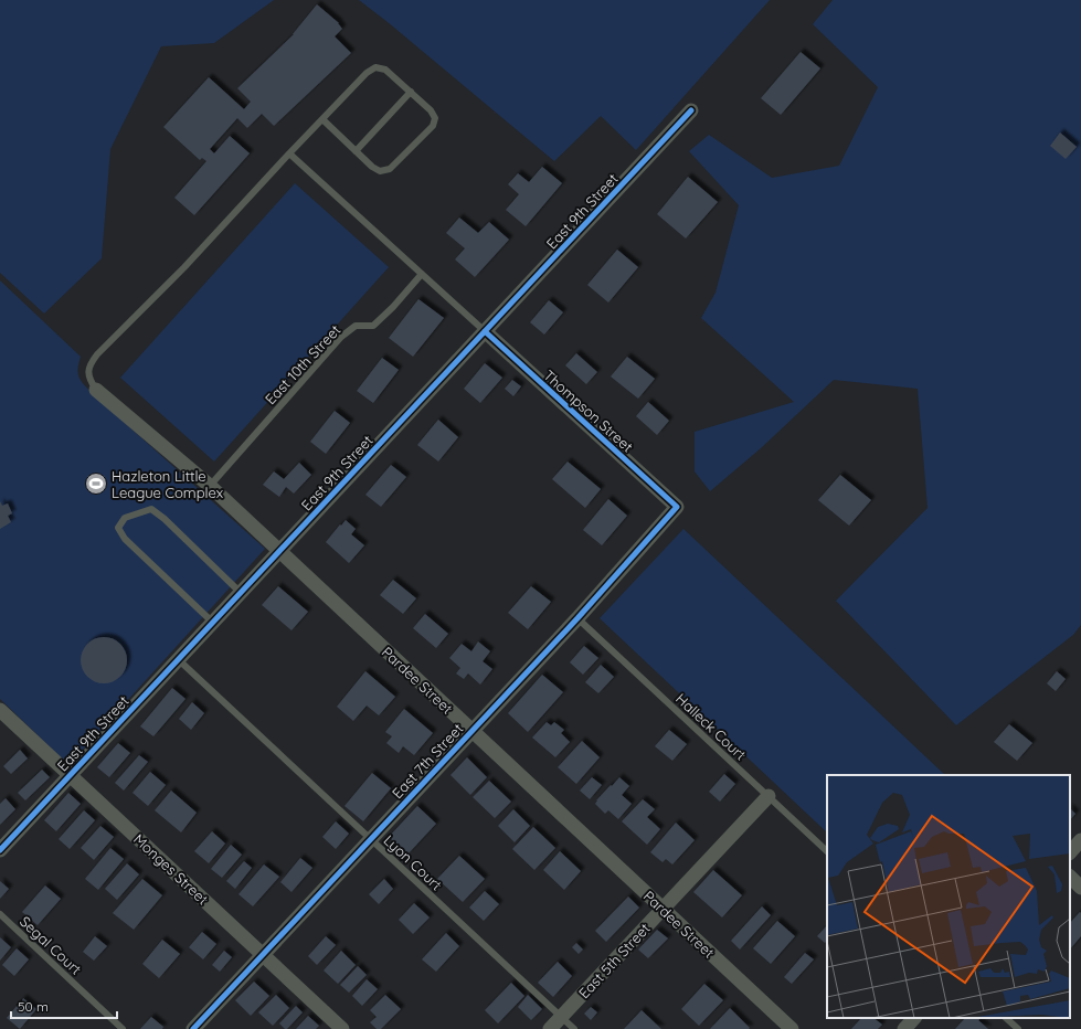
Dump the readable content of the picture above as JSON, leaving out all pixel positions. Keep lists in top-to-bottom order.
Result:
{
  "streets": {
    "street": [
      "East 9th Street",
      "Thompson Street",
      "Pardee Street",
      "East 7th Street",
      "Monges Street",
      "East 5th Street"
    ],
    "lane": [
      "East 10th Street",
      "Halleck Court",
      "Lyon Court",
      "Segal Court"
    ]
  },
  "crossings": [
    ["East 9th Street", "Thompson Street"],
    ["East 9th Street", "Pardee Street"],
    ["East 9th Street", "Lyon Court"],
    ["East 9th Street", "Monges Street"],
    ["East 10th Street", "Pardee Street"],
    ["Thompson Street", "East 7th Street"],
    ["Pardee Street", "East 7th Street"],
    ["Pardee Street", "East 5th Street"],
    ["Halleck Court", "East 7th Street"],
    ["Halleck Court", "East 5th Street"],
    ["East 7th Street", "Lyon Court"],
    ["East 7th Street", "Monges Street"],
    ["Lyon Court", "East 5th Street"]
  ],
  "places": {
    "sports": ["Hazleton Little League Complex"]
  },
  "scale_bar": "50 m"
}
